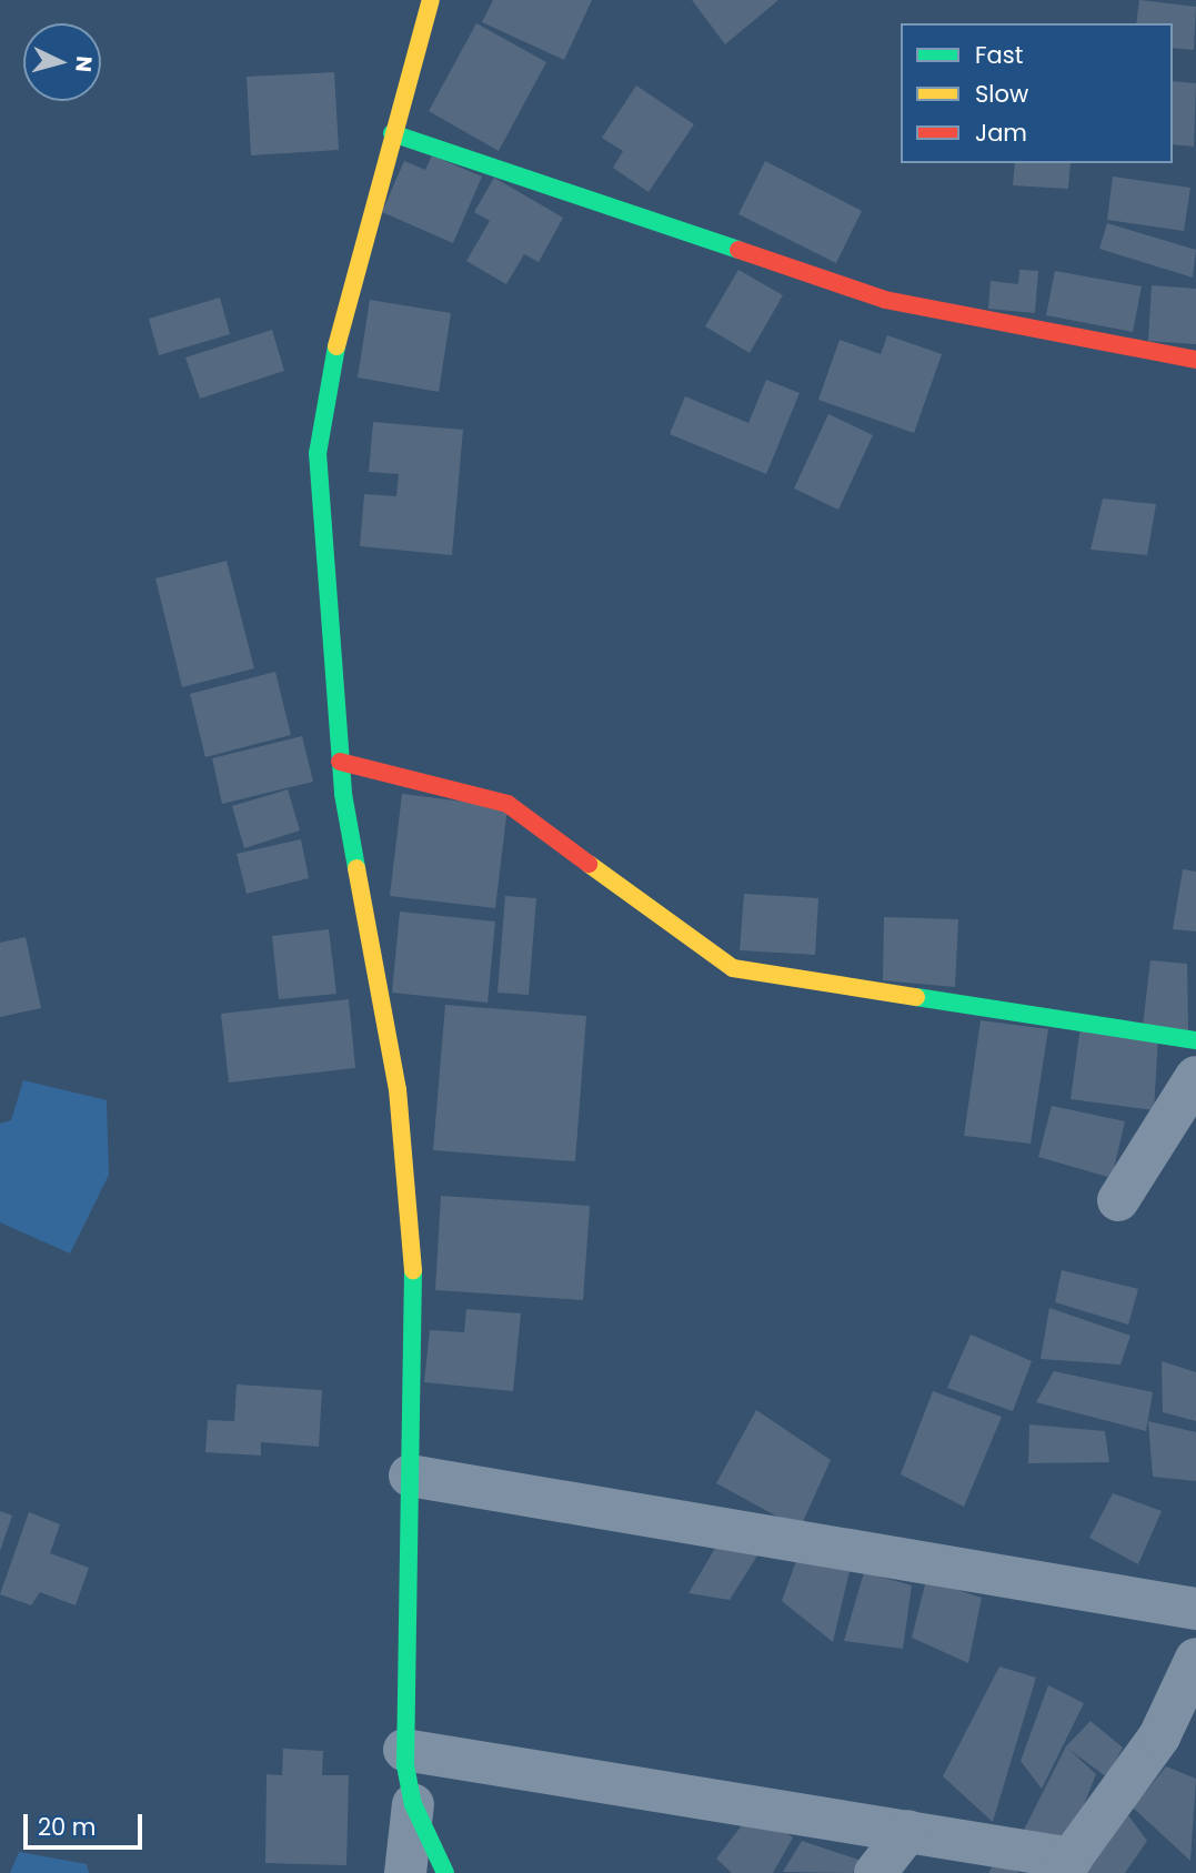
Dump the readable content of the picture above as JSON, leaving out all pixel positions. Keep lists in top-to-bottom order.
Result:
{
  "legend": ["Fast", "Slow", "Jam"],
  "scale_bar": "20 m",
  "north": "right"
}
